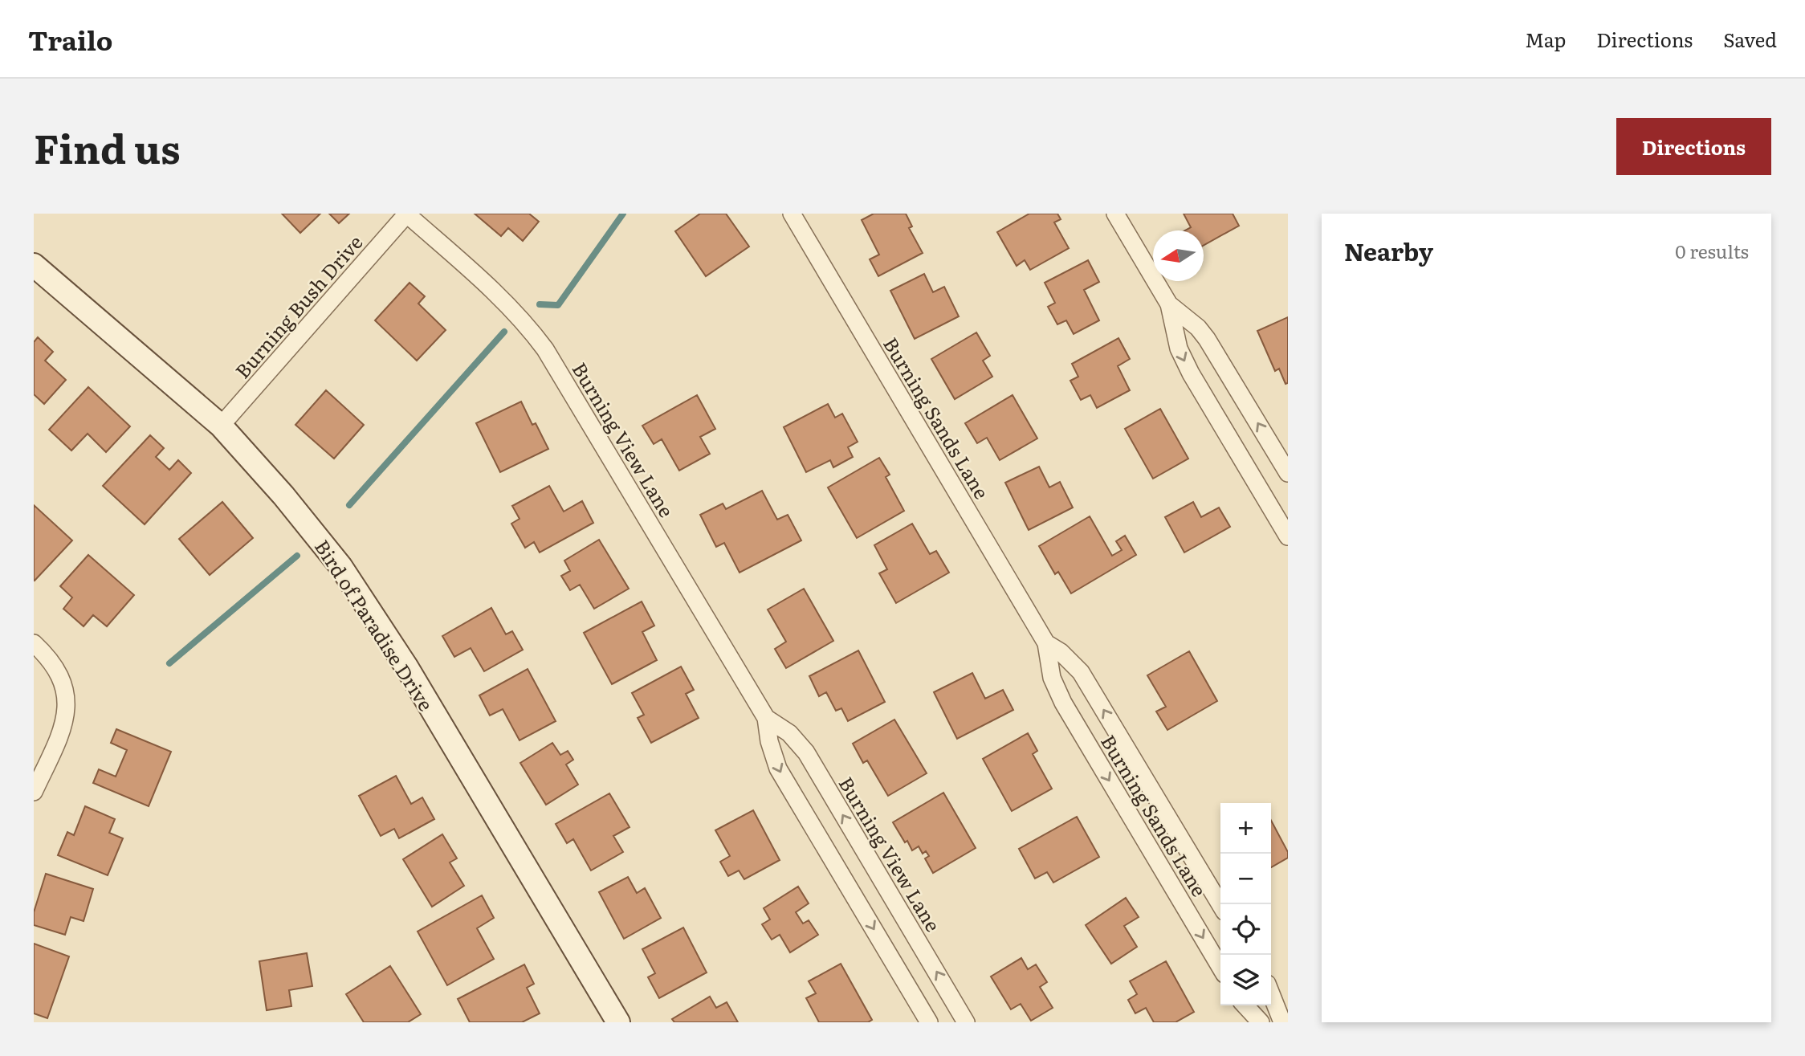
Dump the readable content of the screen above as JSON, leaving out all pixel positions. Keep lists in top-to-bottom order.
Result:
{
  "streets": {
    "street": [
      "Burning Bush Drive",
      "Burning Sands Lane",
      "Burning View Lane",
      "Bird of Paradise Drive"
    ]
  },
  "crossings": [
    ["Burning Bush Drive", "Burning View Lane"],
    ["Burning Bush Drive", "Bird of Paradise Drive"]
  ],
  "north": "left",
  "page": {
    "header": "Trailo",
    "nav": ["Map", "Directions", "Saved"],
    "title": "Find us",
    "buttons": "Directions",
    "heading": ["Nearby", "0 results"],
    "map_buttons": ["+", "−"]
  }
}
